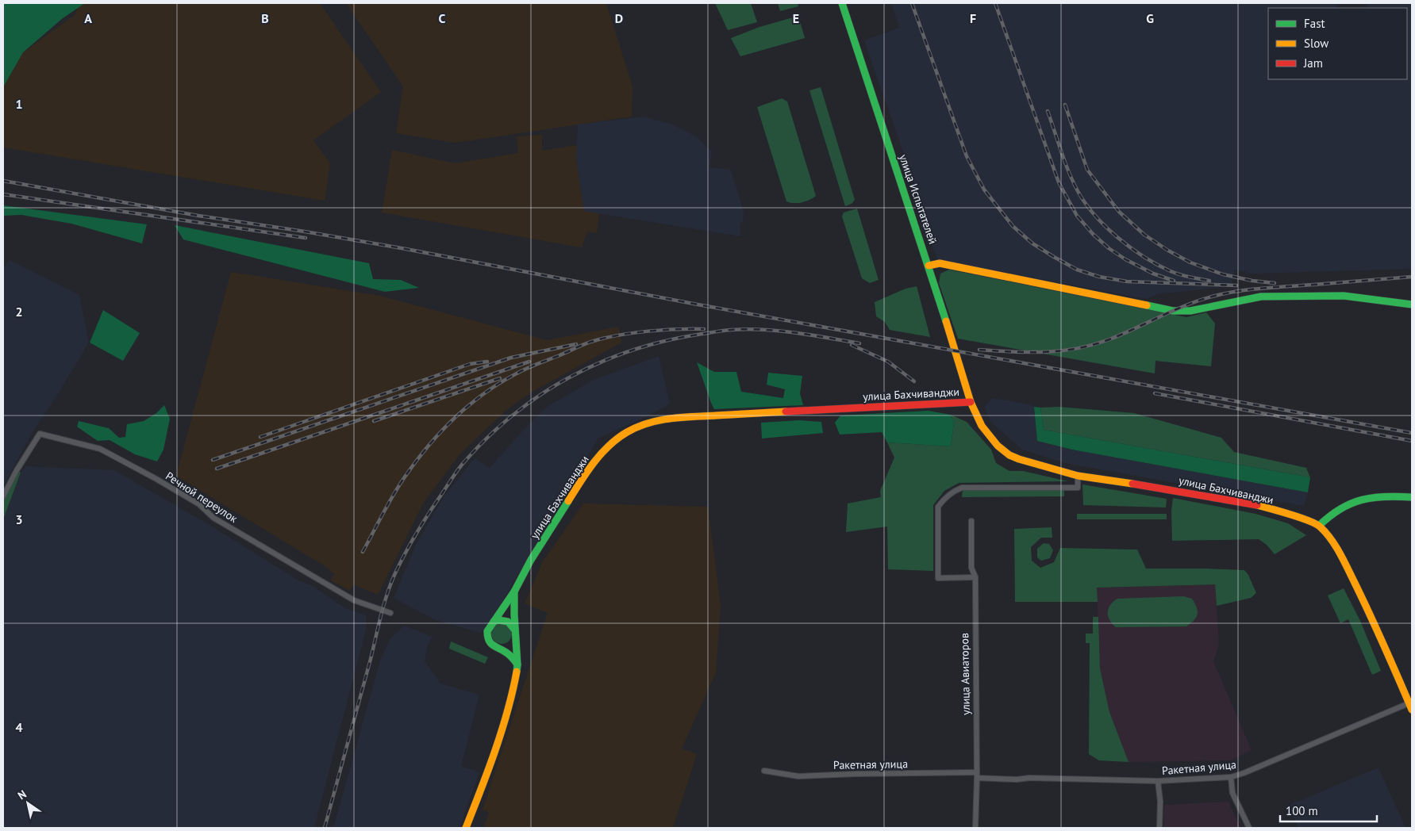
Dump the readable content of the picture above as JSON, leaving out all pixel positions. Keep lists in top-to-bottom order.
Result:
{
  "streets": {
    "main road": ["улица Испытателей", "улица Бахчиванджи"],
    "street": ["Речной переулок", "улица Авиаторов", "Ракетная улица"]
  },
  "crossings": [
    ["улица Испытателей", "улица Бахчиванджи"],
    ["улица Авиаторов", "Ракетная улица"]
  ],
  "legend": ["Fast", "Slow", "Jam"],
  "scale_bar": "100 m",
  "north": "top left",
  "grid": {
    "columns": [
      "A",
      "B",
      "C",
      "D",
      "E",
      "F",
      "G"
    ],
    "rows": [
      "1",
      "2",
      "3",
      "4"
    ]
  }
}
